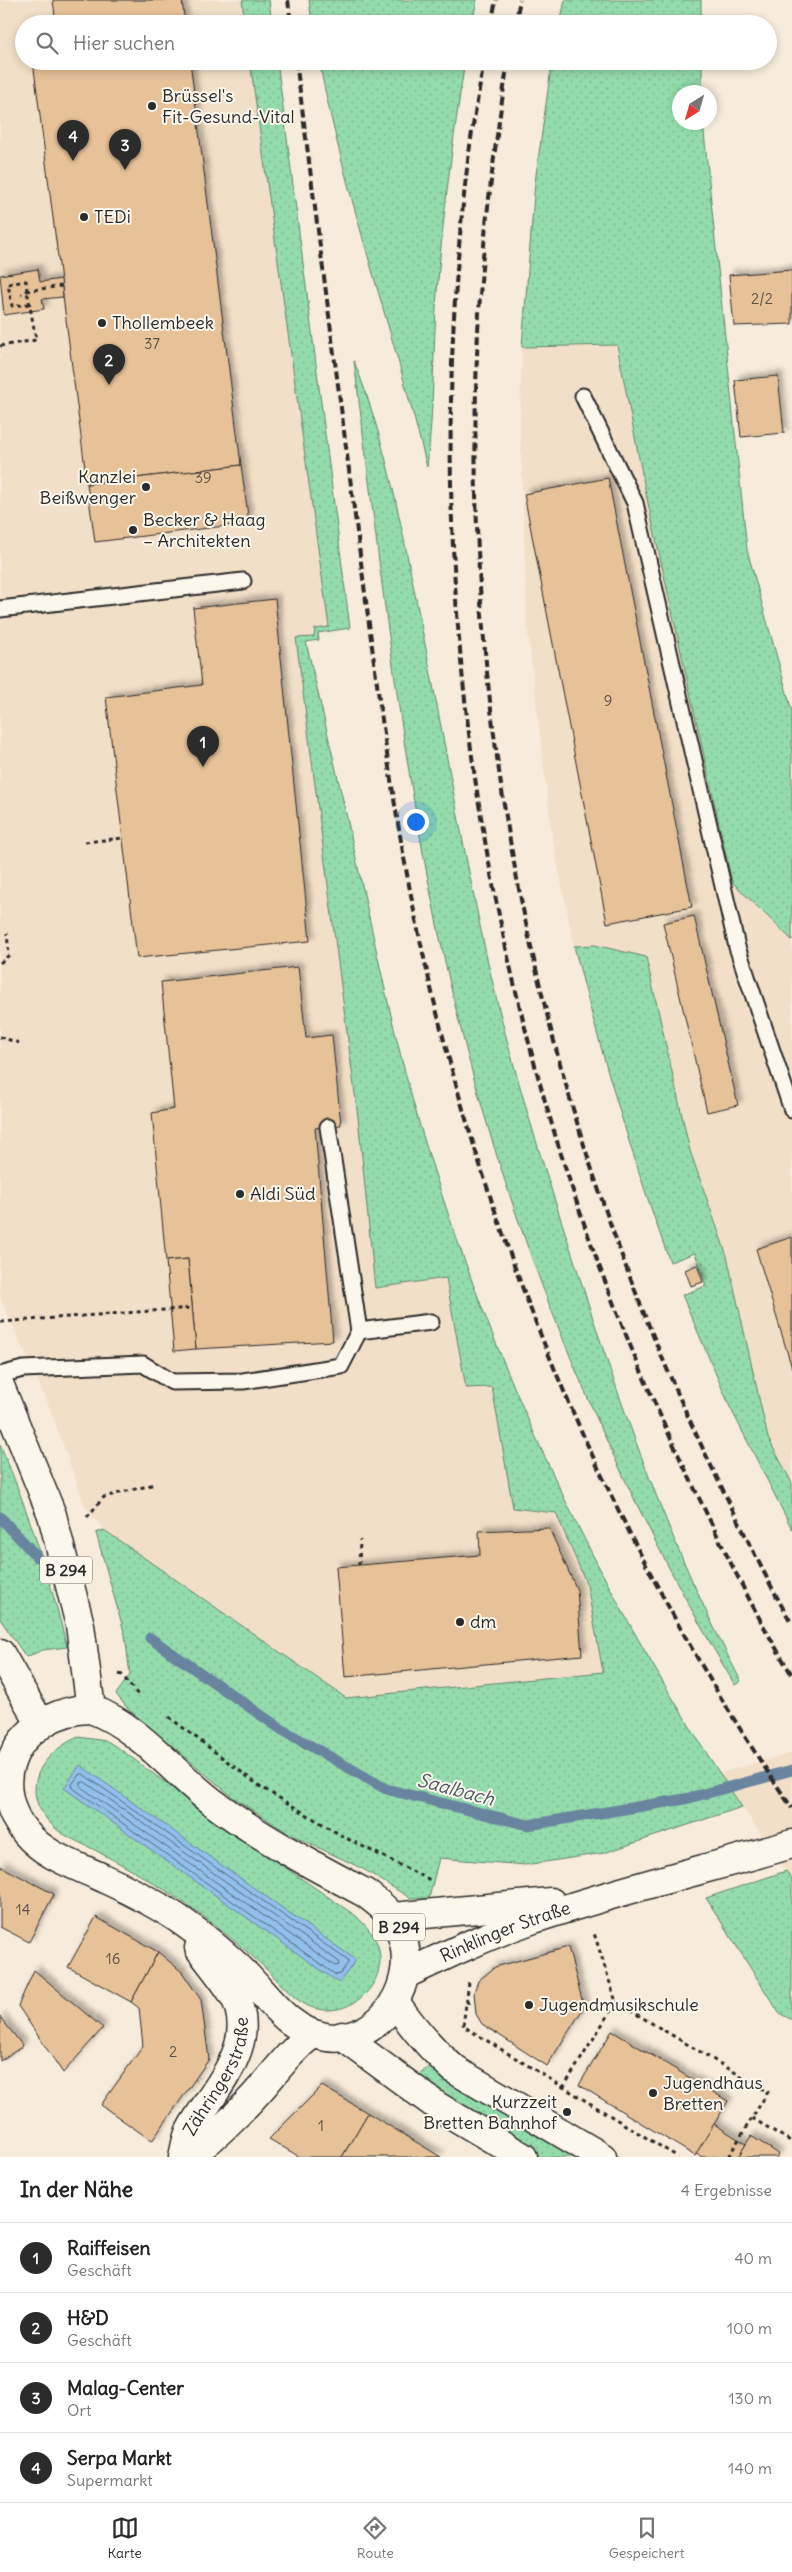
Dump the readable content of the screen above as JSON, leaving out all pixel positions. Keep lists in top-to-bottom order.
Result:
{
  "streets": {
    "main road": ["B 294", "Rinklinger Straße", "Zähringerstraße"]
  },
  "crossings": [
    ["B 294", "Rinklinger Straße"],
    ["B 294", "Zähringerstraße"]
  ],
  "water": ["Saalbach"],
  "places": [
    "Brüssel's Fit-Gesund-Vital",
    "TEDi",
    "Thollembeek",
    "Kanzlei Beißwenger",
    "Becker & Haag – Architekten",
    "Aldi Süd",
    "dm",
    "Jugendmusikschule",
    "Jugendhaus Bretten",
    "Kurzzeit Bretten Bahnhof"
  ],
  "house_numbers": [
    "2/2",
    "37",
    "39",
    "9",
    "14",
    "16",
    "2",
    "1"
  ],
  "north": "bottom left",
  "page": {
    "search": "Hier suchen",
    "pins": [
      "4",
      "3",
      "2",
      "1"
    ],
    "heading": ["In der Nähe", "4 Ergebnisse"],
    "list": [
      {
        "mark": "1",
        "name": "Raiffeisen",
        "note": "Geschäft",
        "value": "40 m"
      },
      {
        "mark": "2",
        "name": "H&D",
        "note": "Geschäft",
        "value": "100 m"
      },
      {
        "mark": "3",
        "name": "Malag-Center",
        "note": "Ort",
        "value": "130 m"
      },
      {
        "mark": "4",
        "name": "Serpa Markt",
        "note": "Supermarkt",
        "value": "140 m"
      }
    ],
    "nav": ["Karte", "Route", "Gespeichert"]
  }
}
